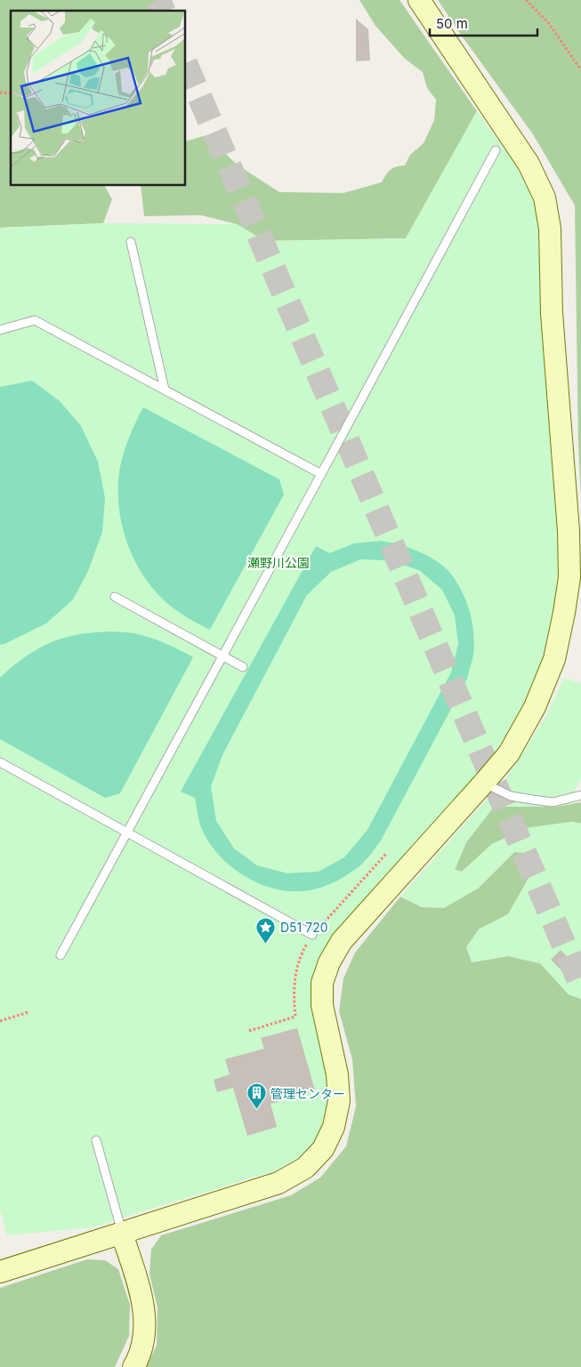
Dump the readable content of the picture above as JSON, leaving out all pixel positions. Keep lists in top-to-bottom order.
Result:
{
  "parks": ["瀬野川公園"],
  "places": {
    "place": ["D51 720"],
    "building": ["管理センター"]
  },
  "scale_bar": "50 m"
}
